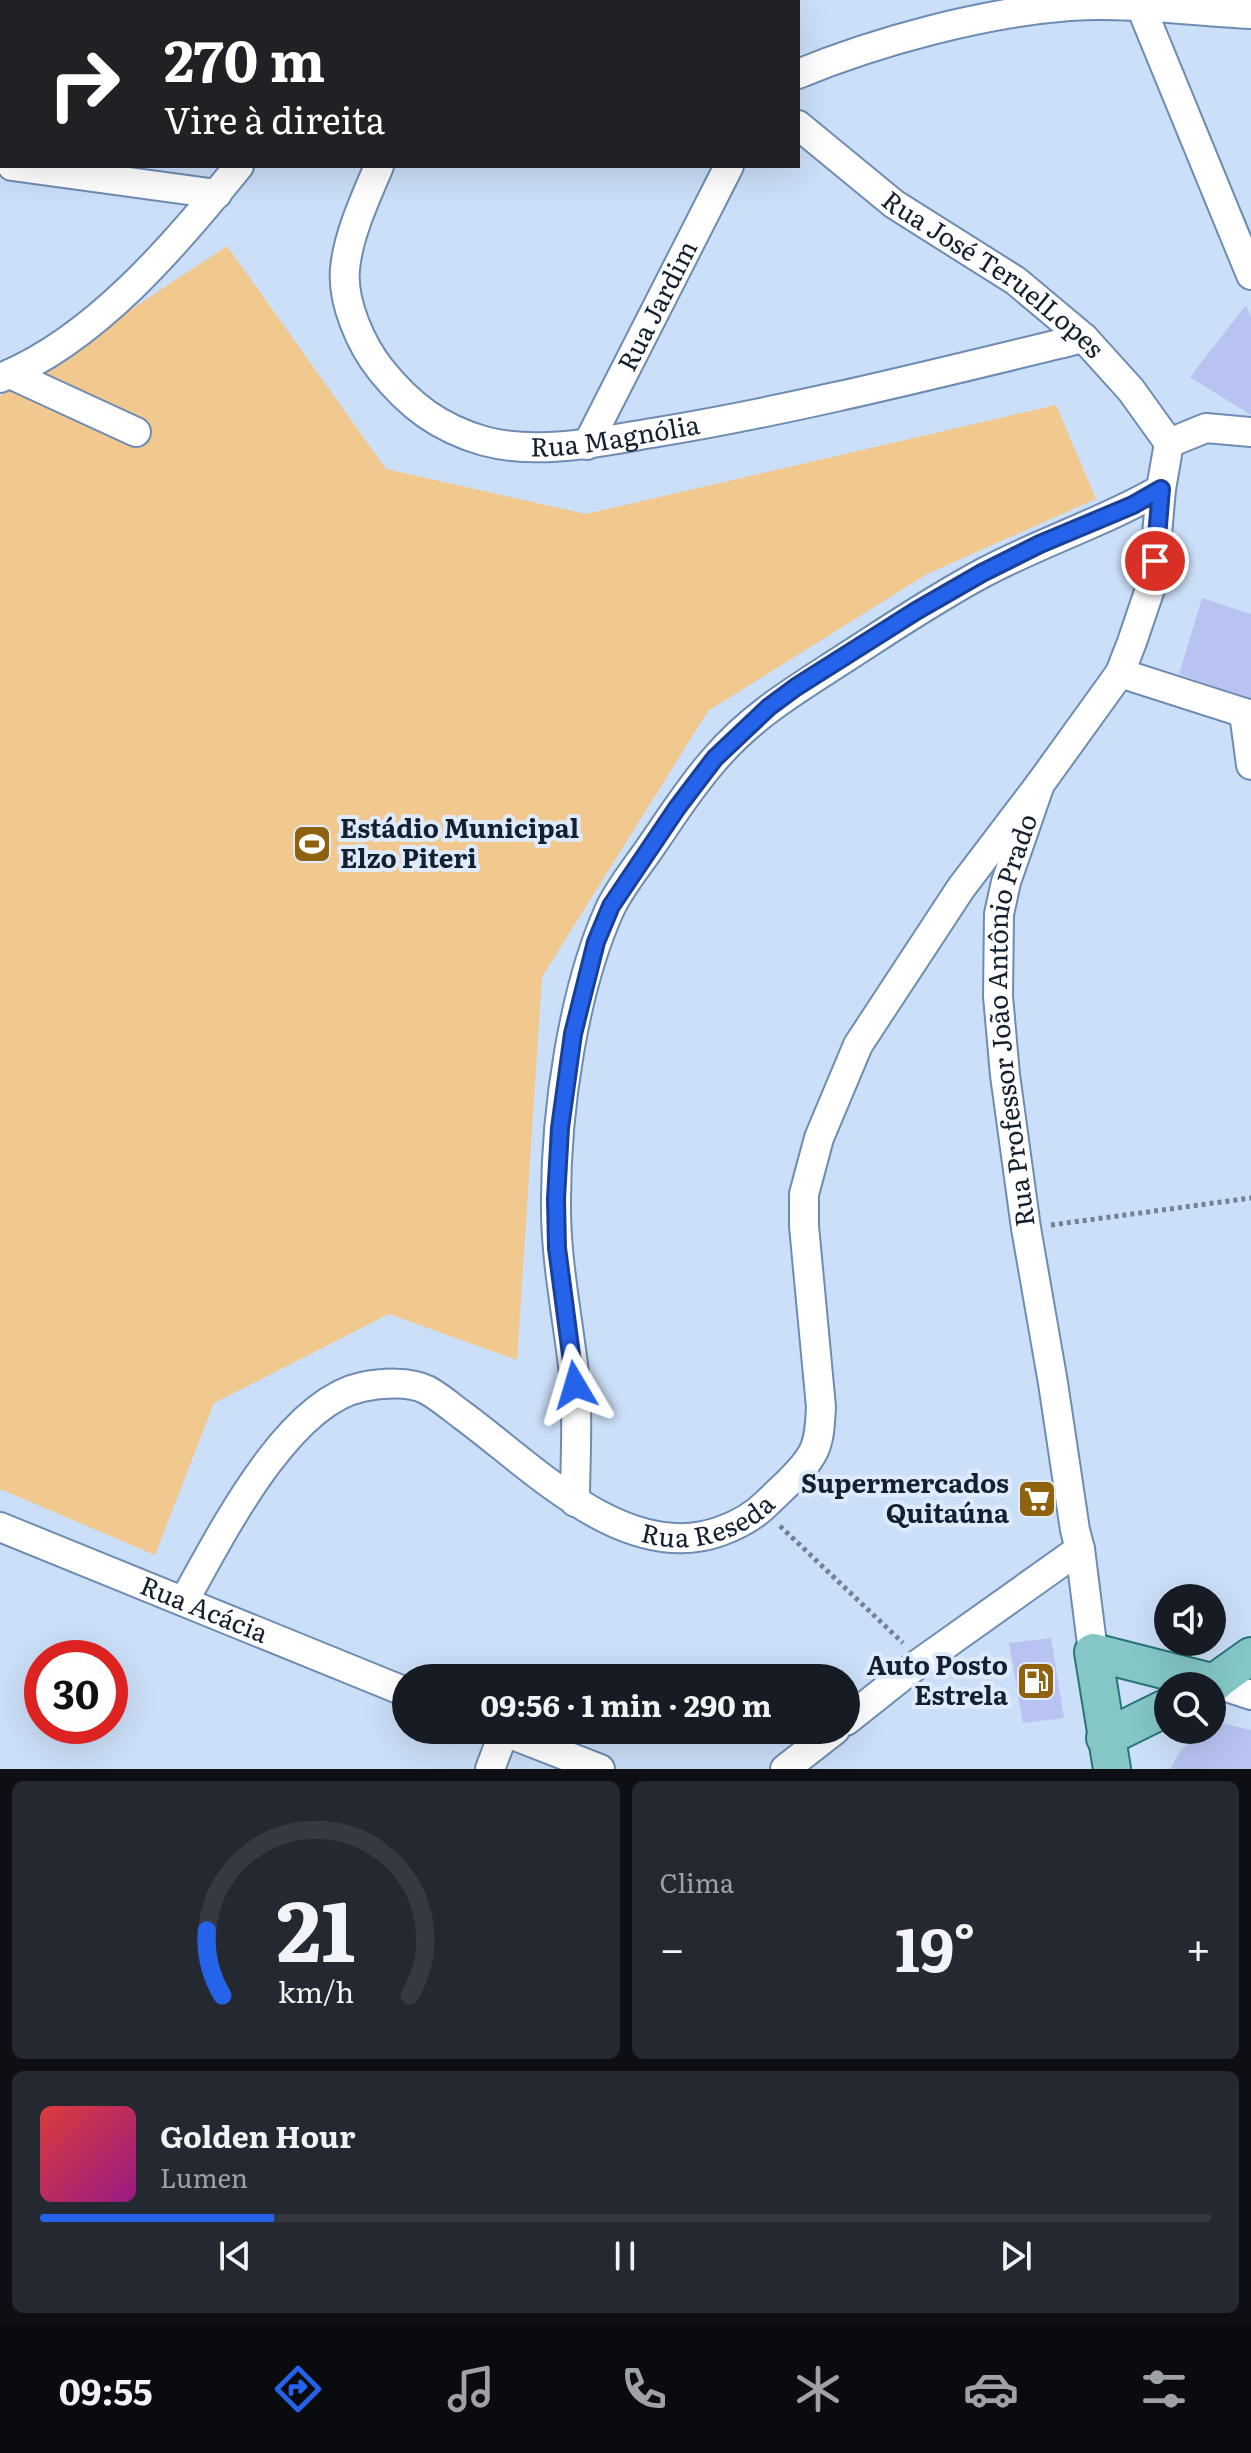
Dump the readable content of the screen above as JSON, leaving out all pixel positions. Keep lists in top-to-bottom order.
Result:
{
  "streets": {
    "main road": ["Rua Professor João Antônio Prado"],
    "street": [
      "Rua José TeruelLopes",
      "Rua Jardim",
      "Rua Magnólia",
      "Rua Reseda",
      "Rua Acácia"
    ]
  },
  "crossings": [
    ["Rua José TeruelLopes", "Rua Magnólia"],
    ["Rua José TeruelLopes", "Rua Professor João Antônio Prado"],
    ["Rua Jardim", "Rua Magnólia"],
    ["Rua Professor João Antônio Prado", "Rua Reseda"],
    ["Rua Reseda", "Rua Acácia"]
  ],
  "places": {
    "sports": ["Estádio Municipal Elzo Piteri"],
    "supermarket": ["Supermercados Quitaúna"],
    "fuel station": ["Auto Posto Estrela"]
  },
  "page": {
    "turn": ["270 m", "Vire à direita"],
    "limit": "30",
    "trip": "09:56 · 1 min · 290 m",
    "tile": "Clima",
    "heat": ["−", "19°", "+"],
    "song": ["Golden Hour", "Lumen"],
    "tabs": "09:55",
    "gauge": ["21", "km/h"]
  }
}
